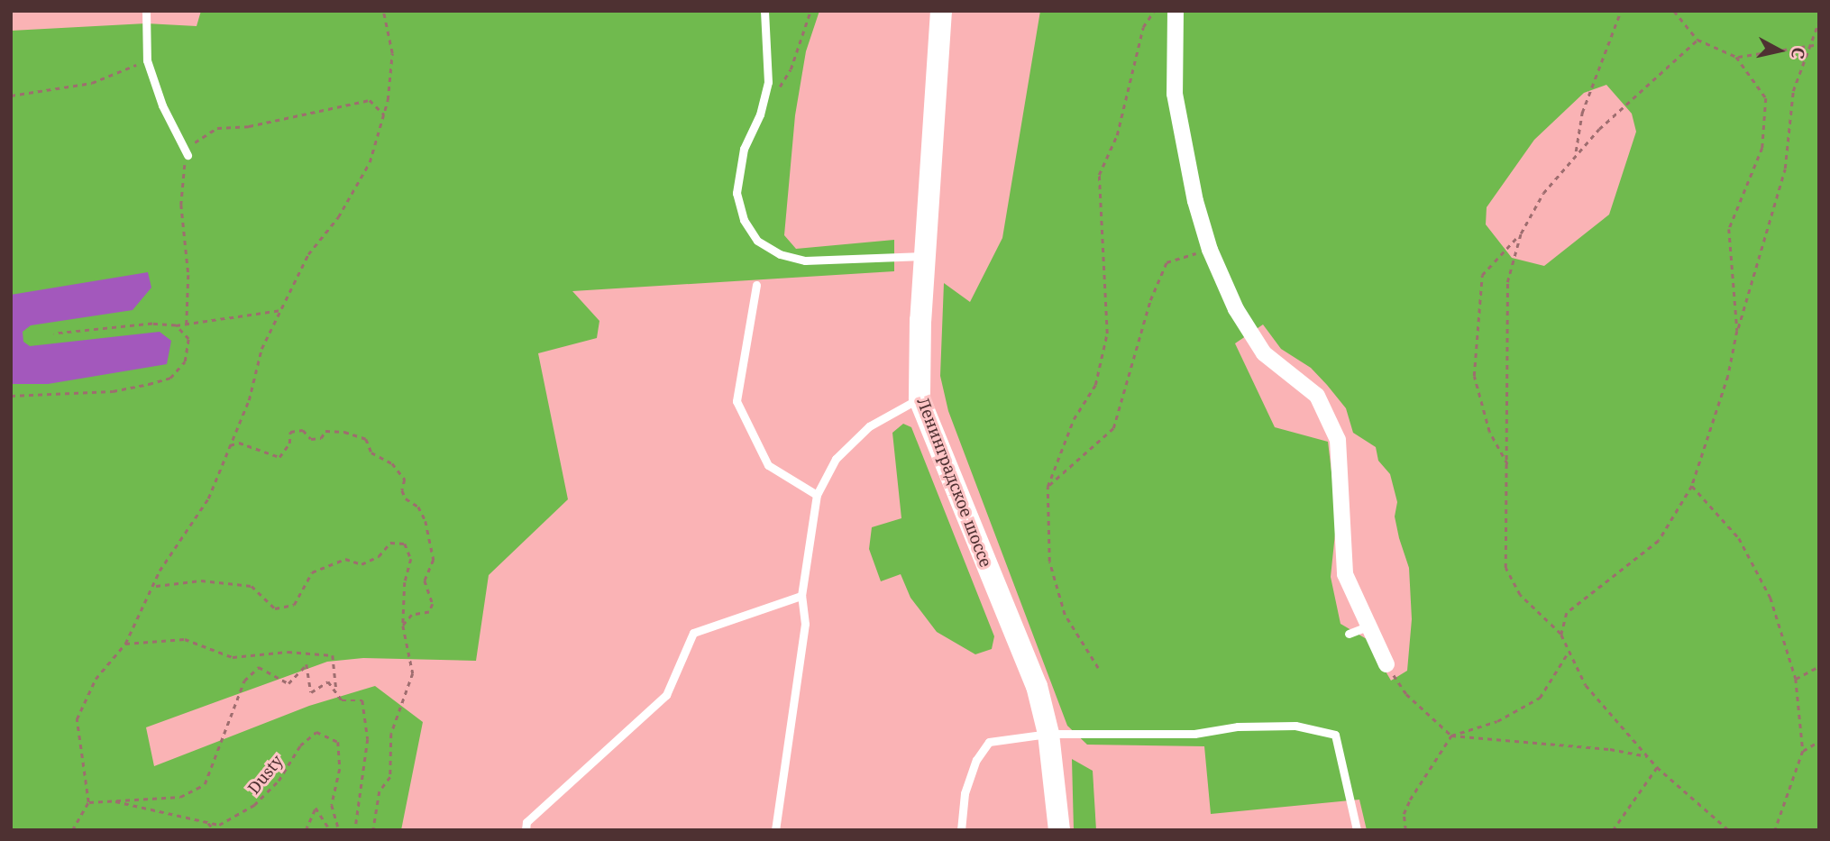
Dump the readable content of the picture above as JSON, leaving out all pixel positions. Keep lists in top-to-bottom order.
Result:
{
  "streets": {
    "main road": ["Ленинградское шоссе"],
    "path": ["Dusty"]
  },
  "north": "right"
}
